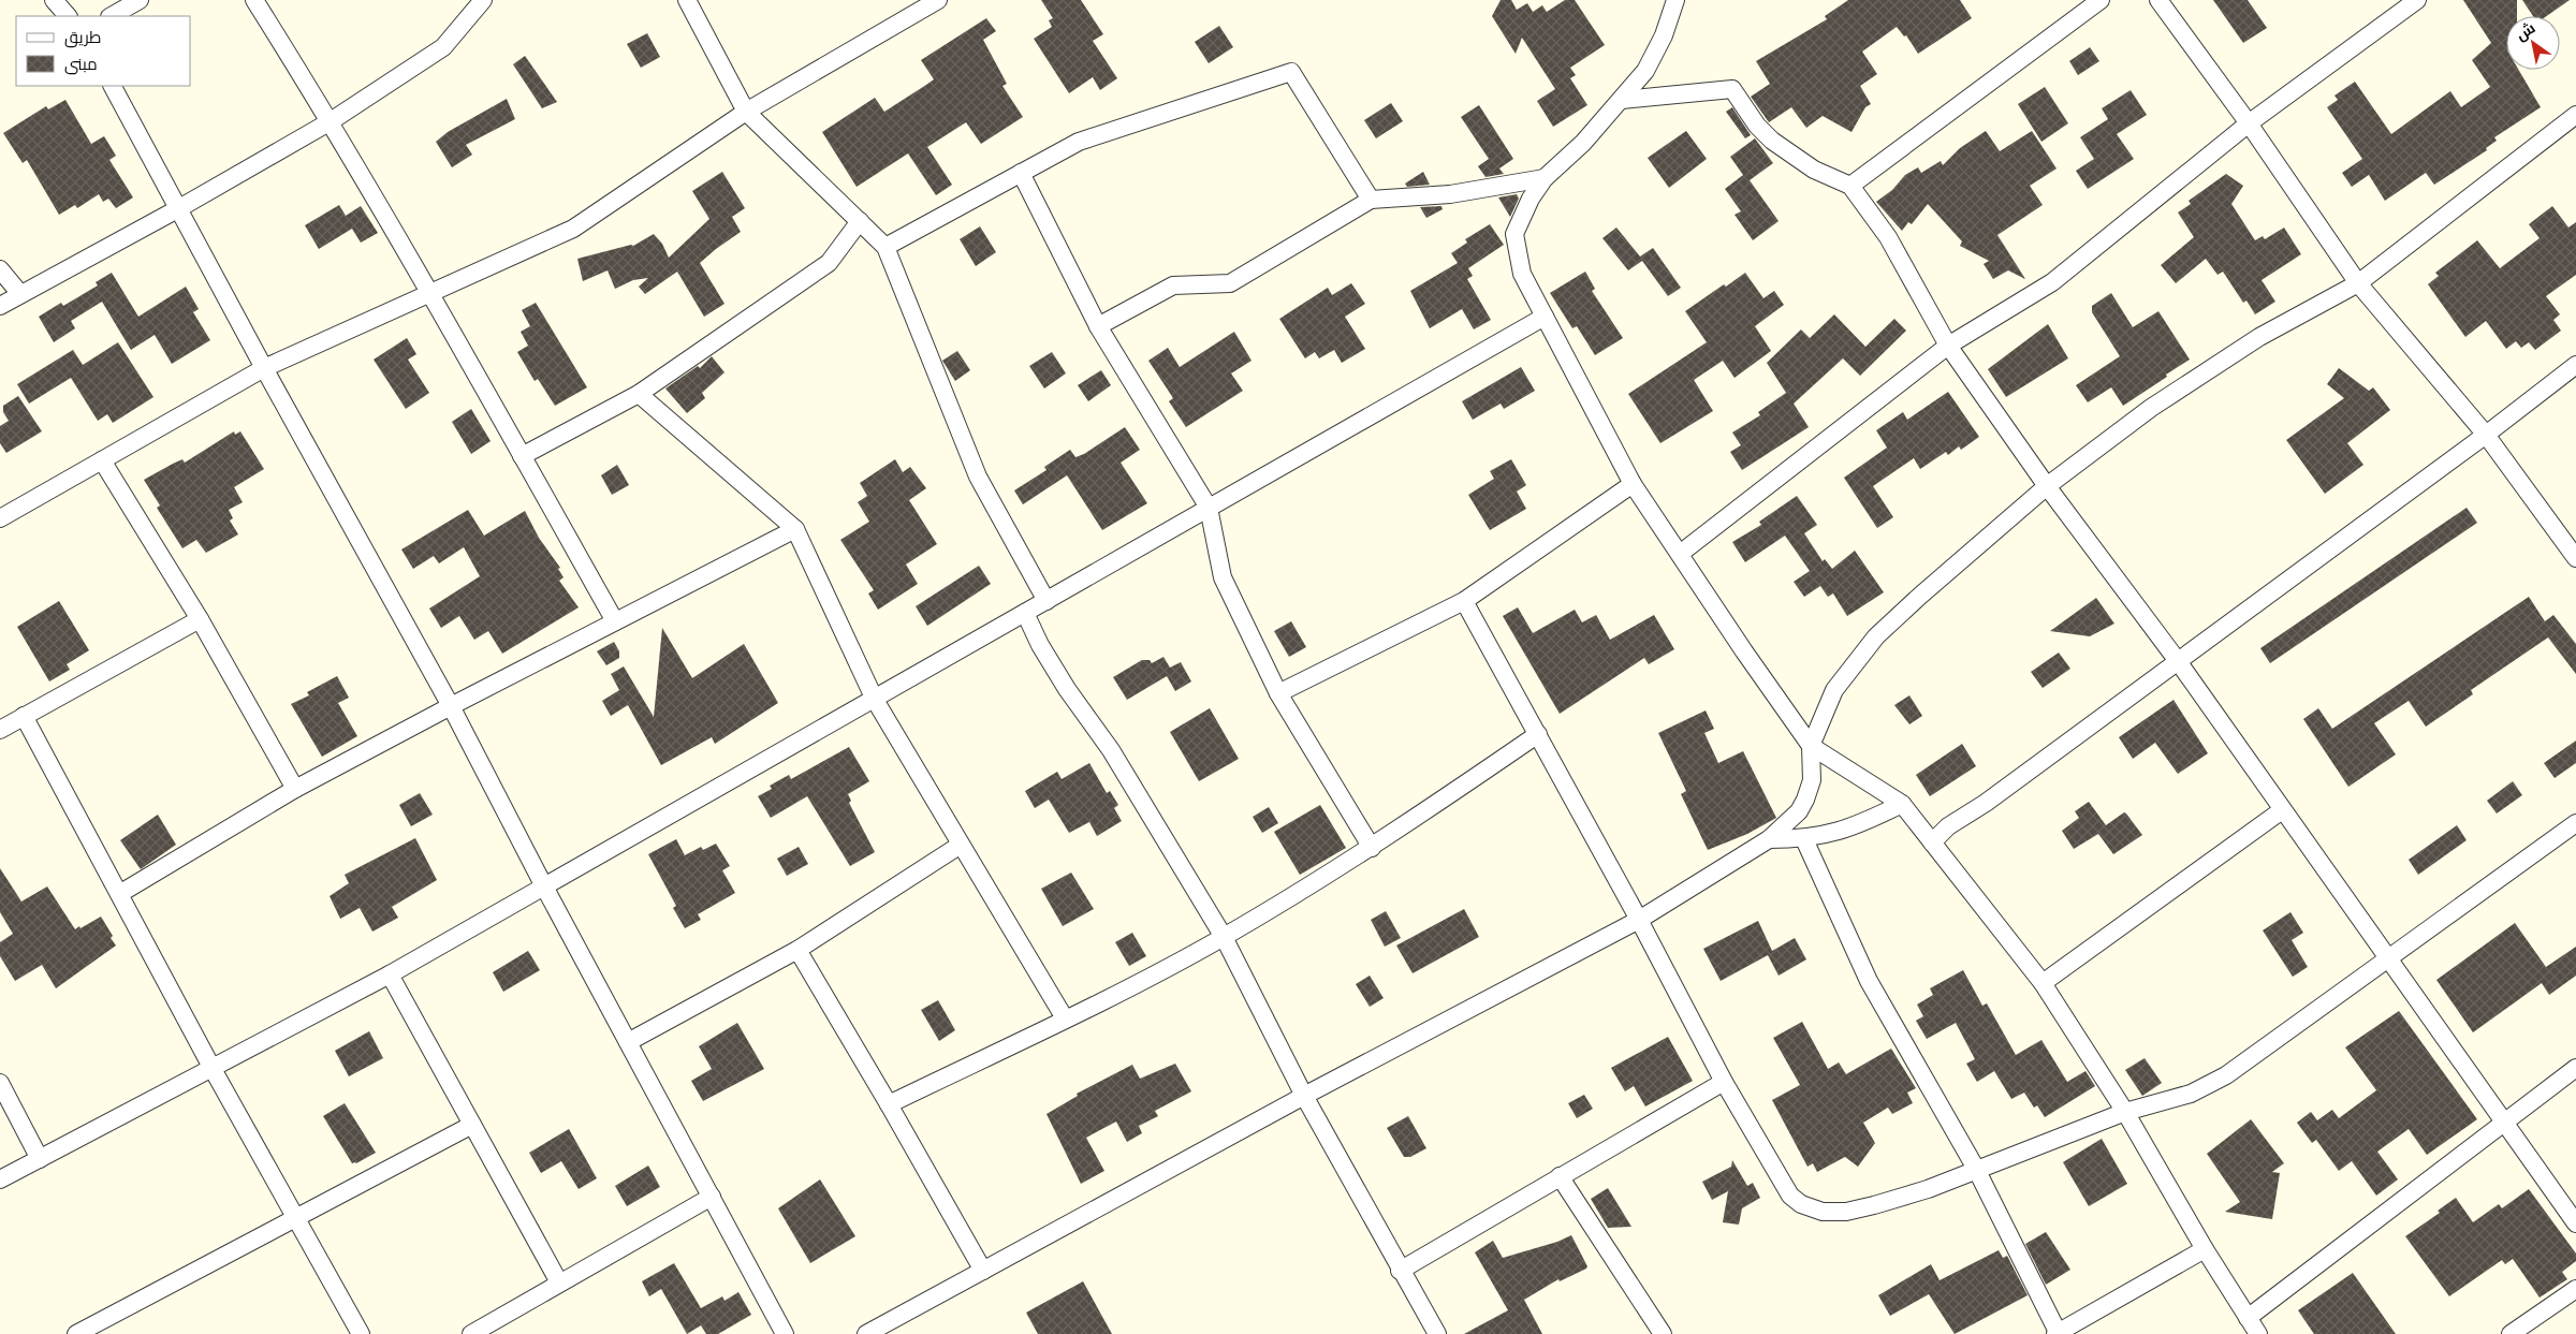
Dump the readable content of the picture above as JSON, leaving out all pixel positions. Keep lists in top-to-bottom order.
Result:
{
  "legend": ["طريق", "مبنى"],
  "north": "top left"
}
